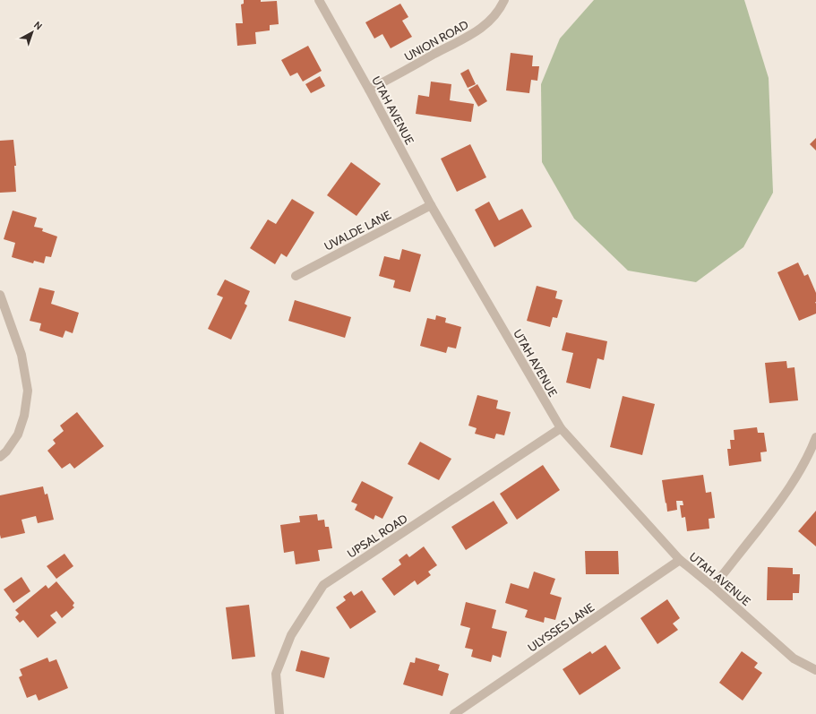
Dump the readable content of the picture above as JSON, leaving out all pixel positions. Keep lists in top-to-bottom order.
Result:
{
  "streets": {
    "street": [
      "UNION ROAD",
      "UTAH AVENUE",
      "UVALDE LANE",
      "UPSAL ROAD",
      "ULYSSES LANE"
    ]
  },
  "crossings": [
    ["UNION ROAD", "UTAH AVENUE"],
    ["UTAH AVENUE", "UVALDE LANE"],
    ["UTAH AVENUE", "UPSAL ROAD"],
    ["UTAH AVENUE", "ULYSSES LANE"]
  ],
  "north": "top right"
}
